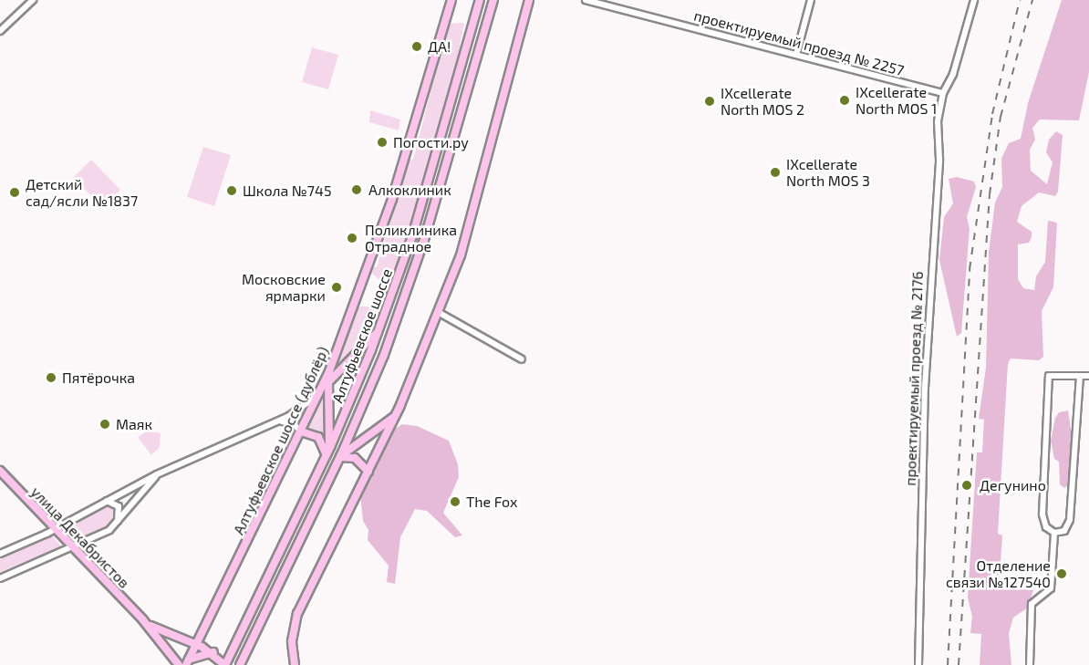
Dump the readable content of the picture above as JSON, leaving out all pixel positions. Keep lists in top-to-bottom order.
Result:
{
  "streets": {
    "main road": ["Алтуфьевское шоссе", "Алтуфьевское шоссе (дублёр)", "улица Декабристов"],
    "street": ["проектируемый проезд № 2257", "проектируемый проезд № 2176"]
  },
  "crossings": [
    ["проектируемый проезд № 2257", "проектируемый проезд № 2176"],
    ["Алтуфьевское шоссе (дублёр)", "улица Декабристов"]
  ],
  "places": [
    "ДА!",
    "IXcellerate North MOS 1",
    "IXcellerate North MOS 2",
    "Погости.ру",
    "IXcellerate North MOS 3",
    "Алкоклиник",
    "Школа №745",
    "Детский сад/ясли №1837",
    "Поликлиника Отрадное",
    "Московские ярмарки",
    "Пятёрочка",
    "Маяк",
    "Дегунино",
    "The Fox",
    "Отделение связи №127540"
  ]
}
